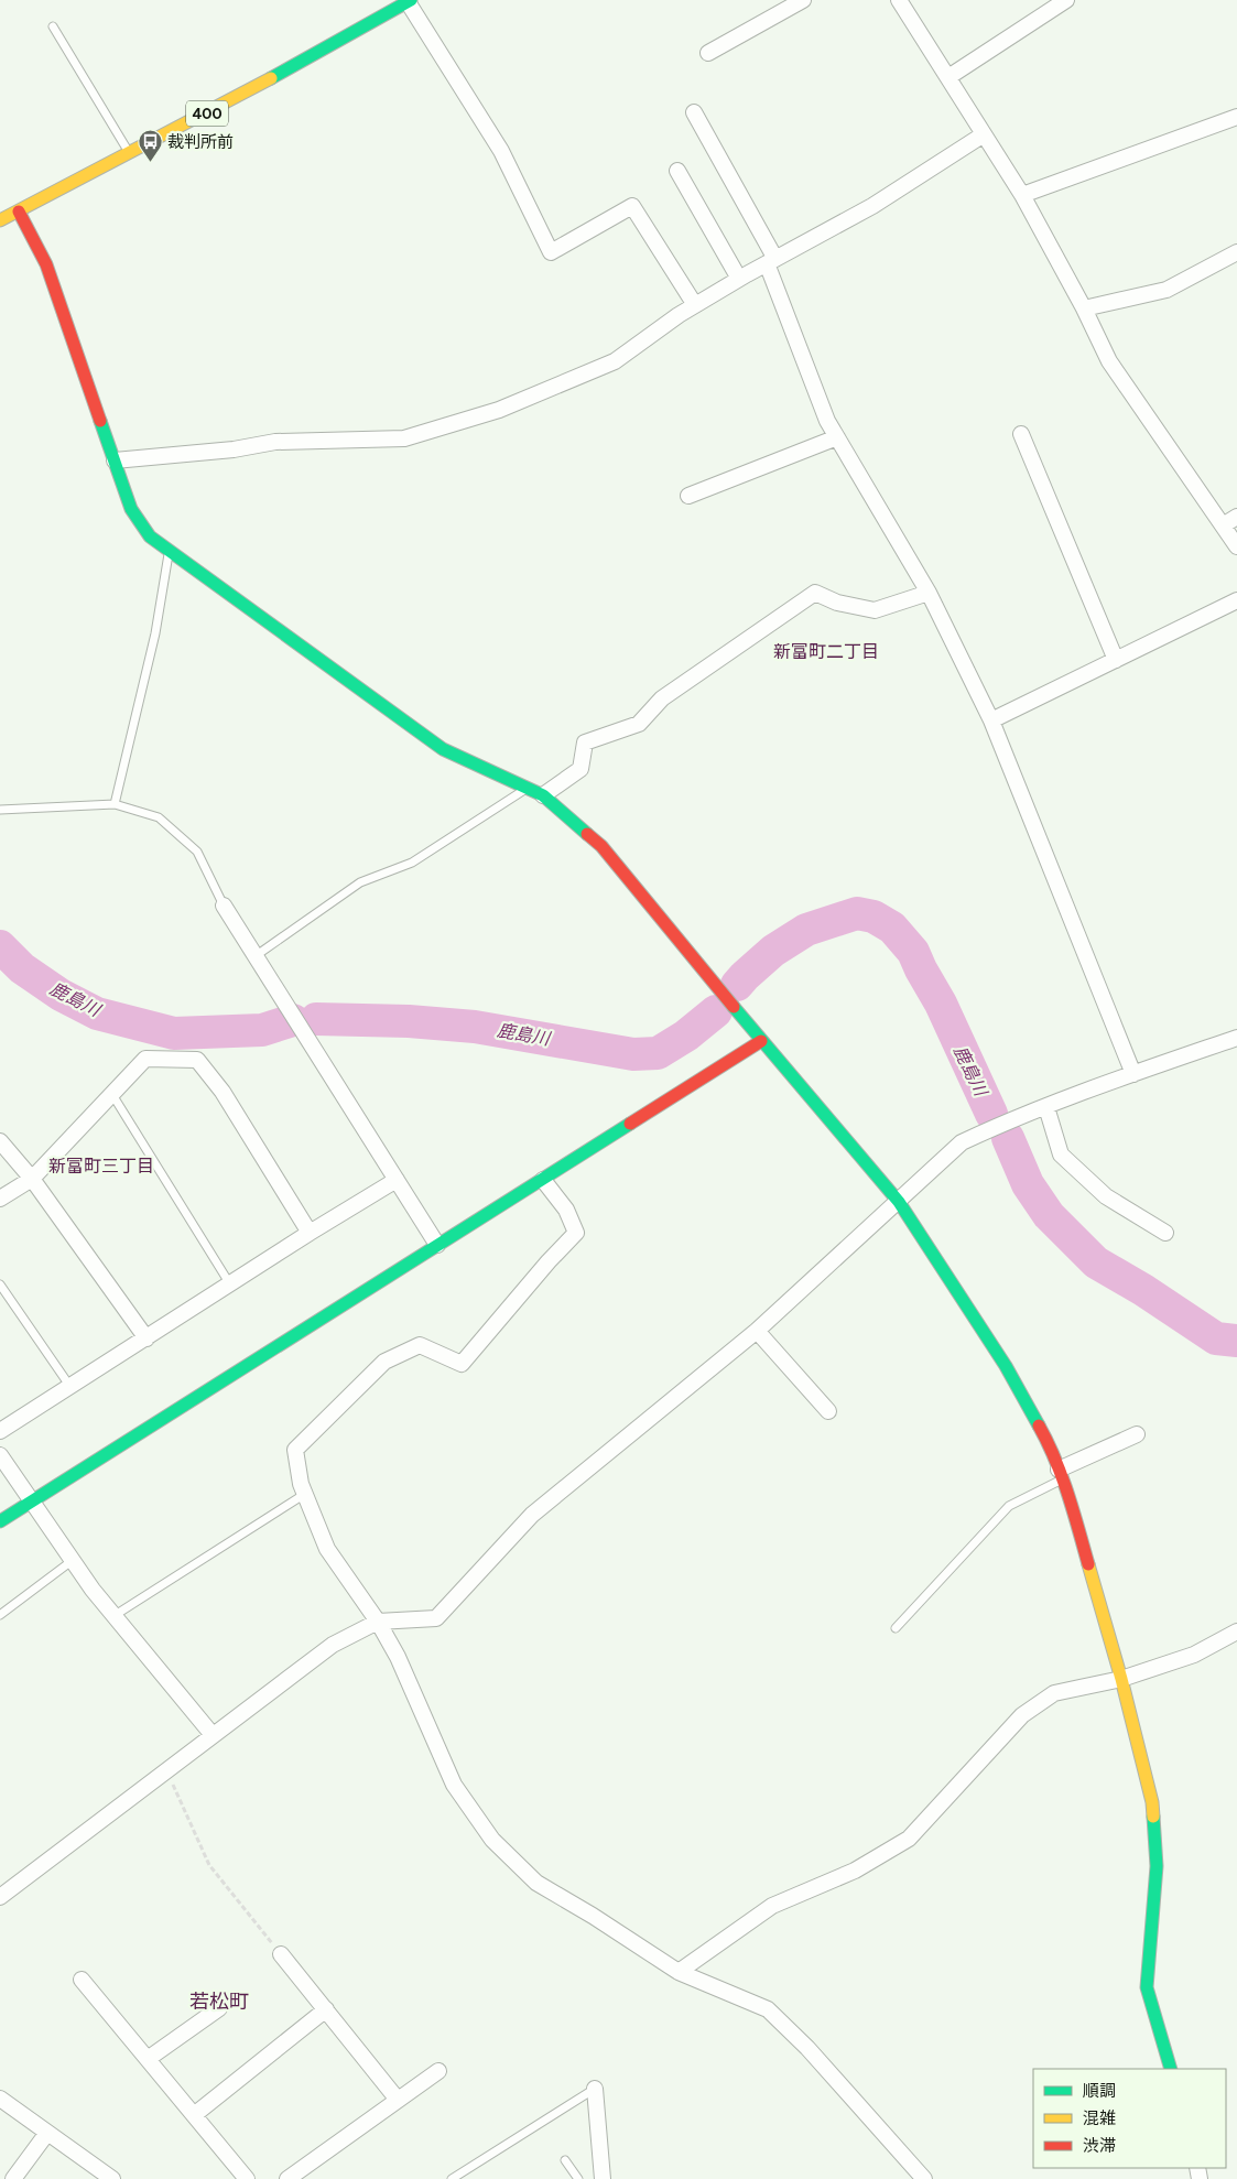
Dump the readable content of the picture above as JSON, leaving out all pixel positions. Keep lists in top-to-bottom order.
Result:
{
  "streets": {
    "main road": ["400"]
  },
  "districts": ["新富町二丁目", "新富町三丁目", "若松町"],
  "water": ["鹿島川"],
  "places": {
    "bus stop": ["裁判所前"]
  },
  "legend": ["順調", "混雑", "渋滞"]
}
